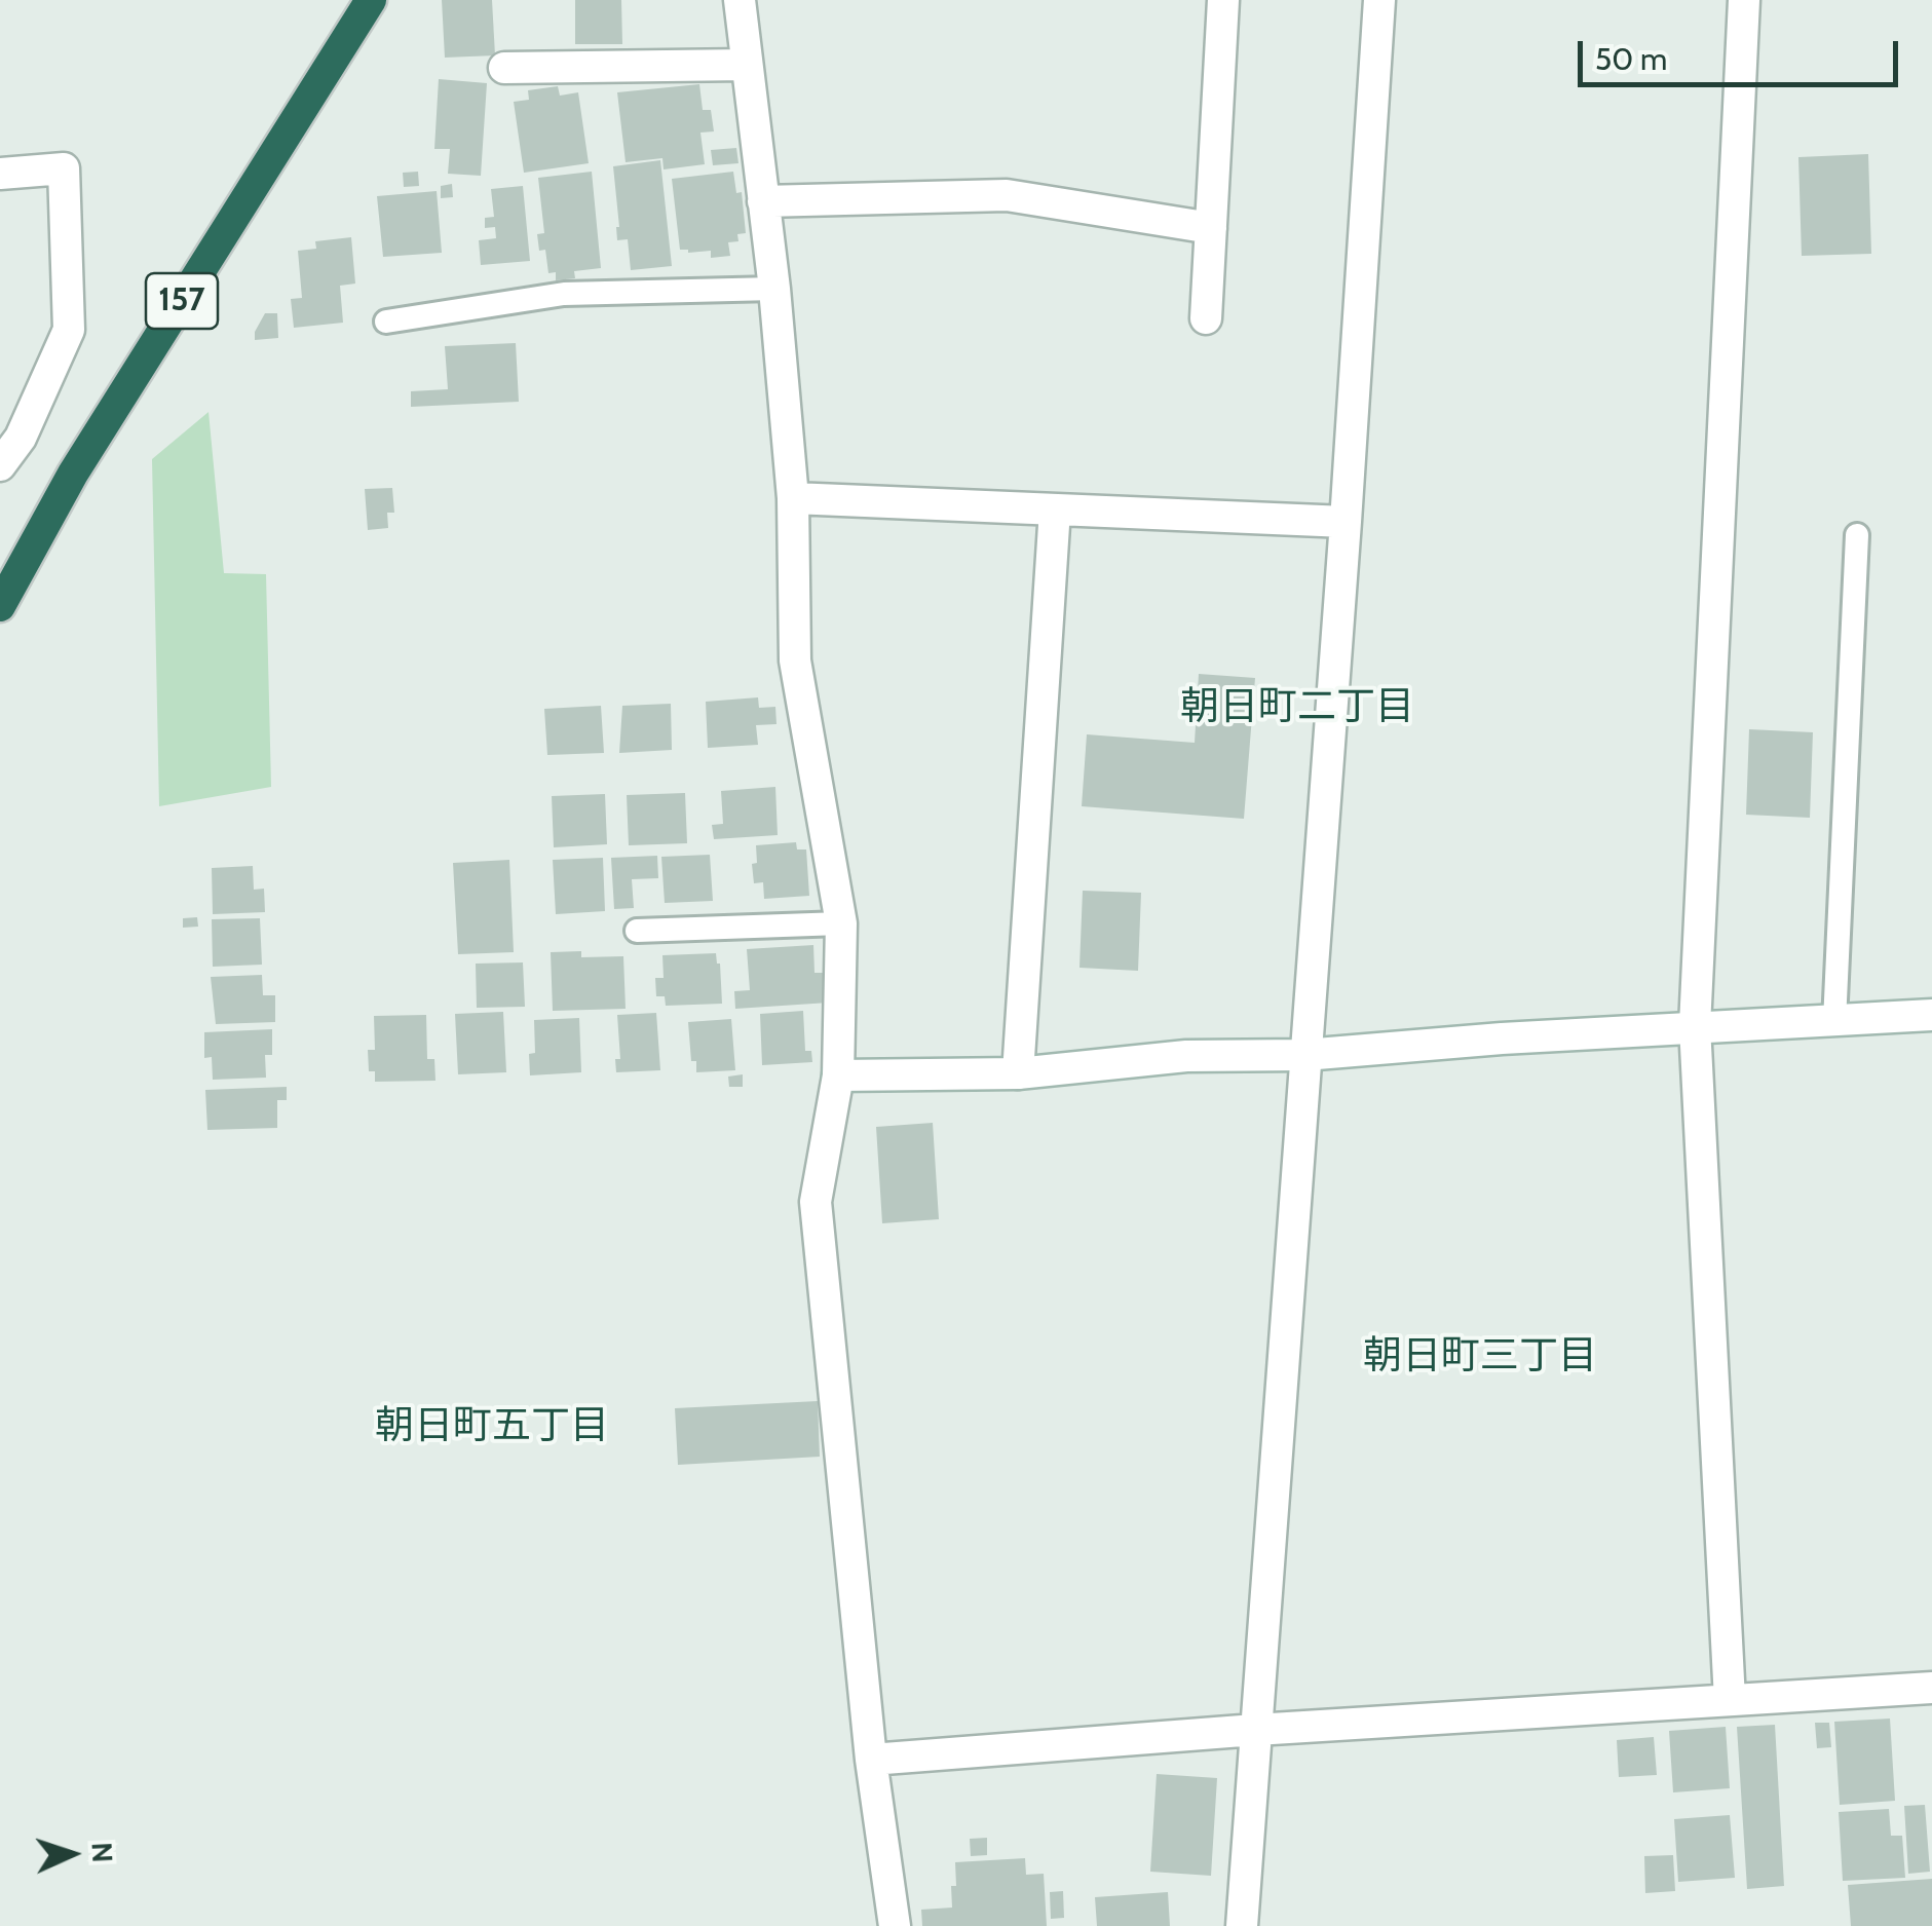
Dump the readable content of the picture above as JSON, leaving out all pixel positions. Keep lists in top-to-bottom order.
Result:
{
  "streets": {
    "highway": ["157"]
  },
  "districts": ["朝日町二丁目", "朝日町三丁目", "朝日町五丁目"],
  "scale_bar": "50 m",
  "north": "right"
}
